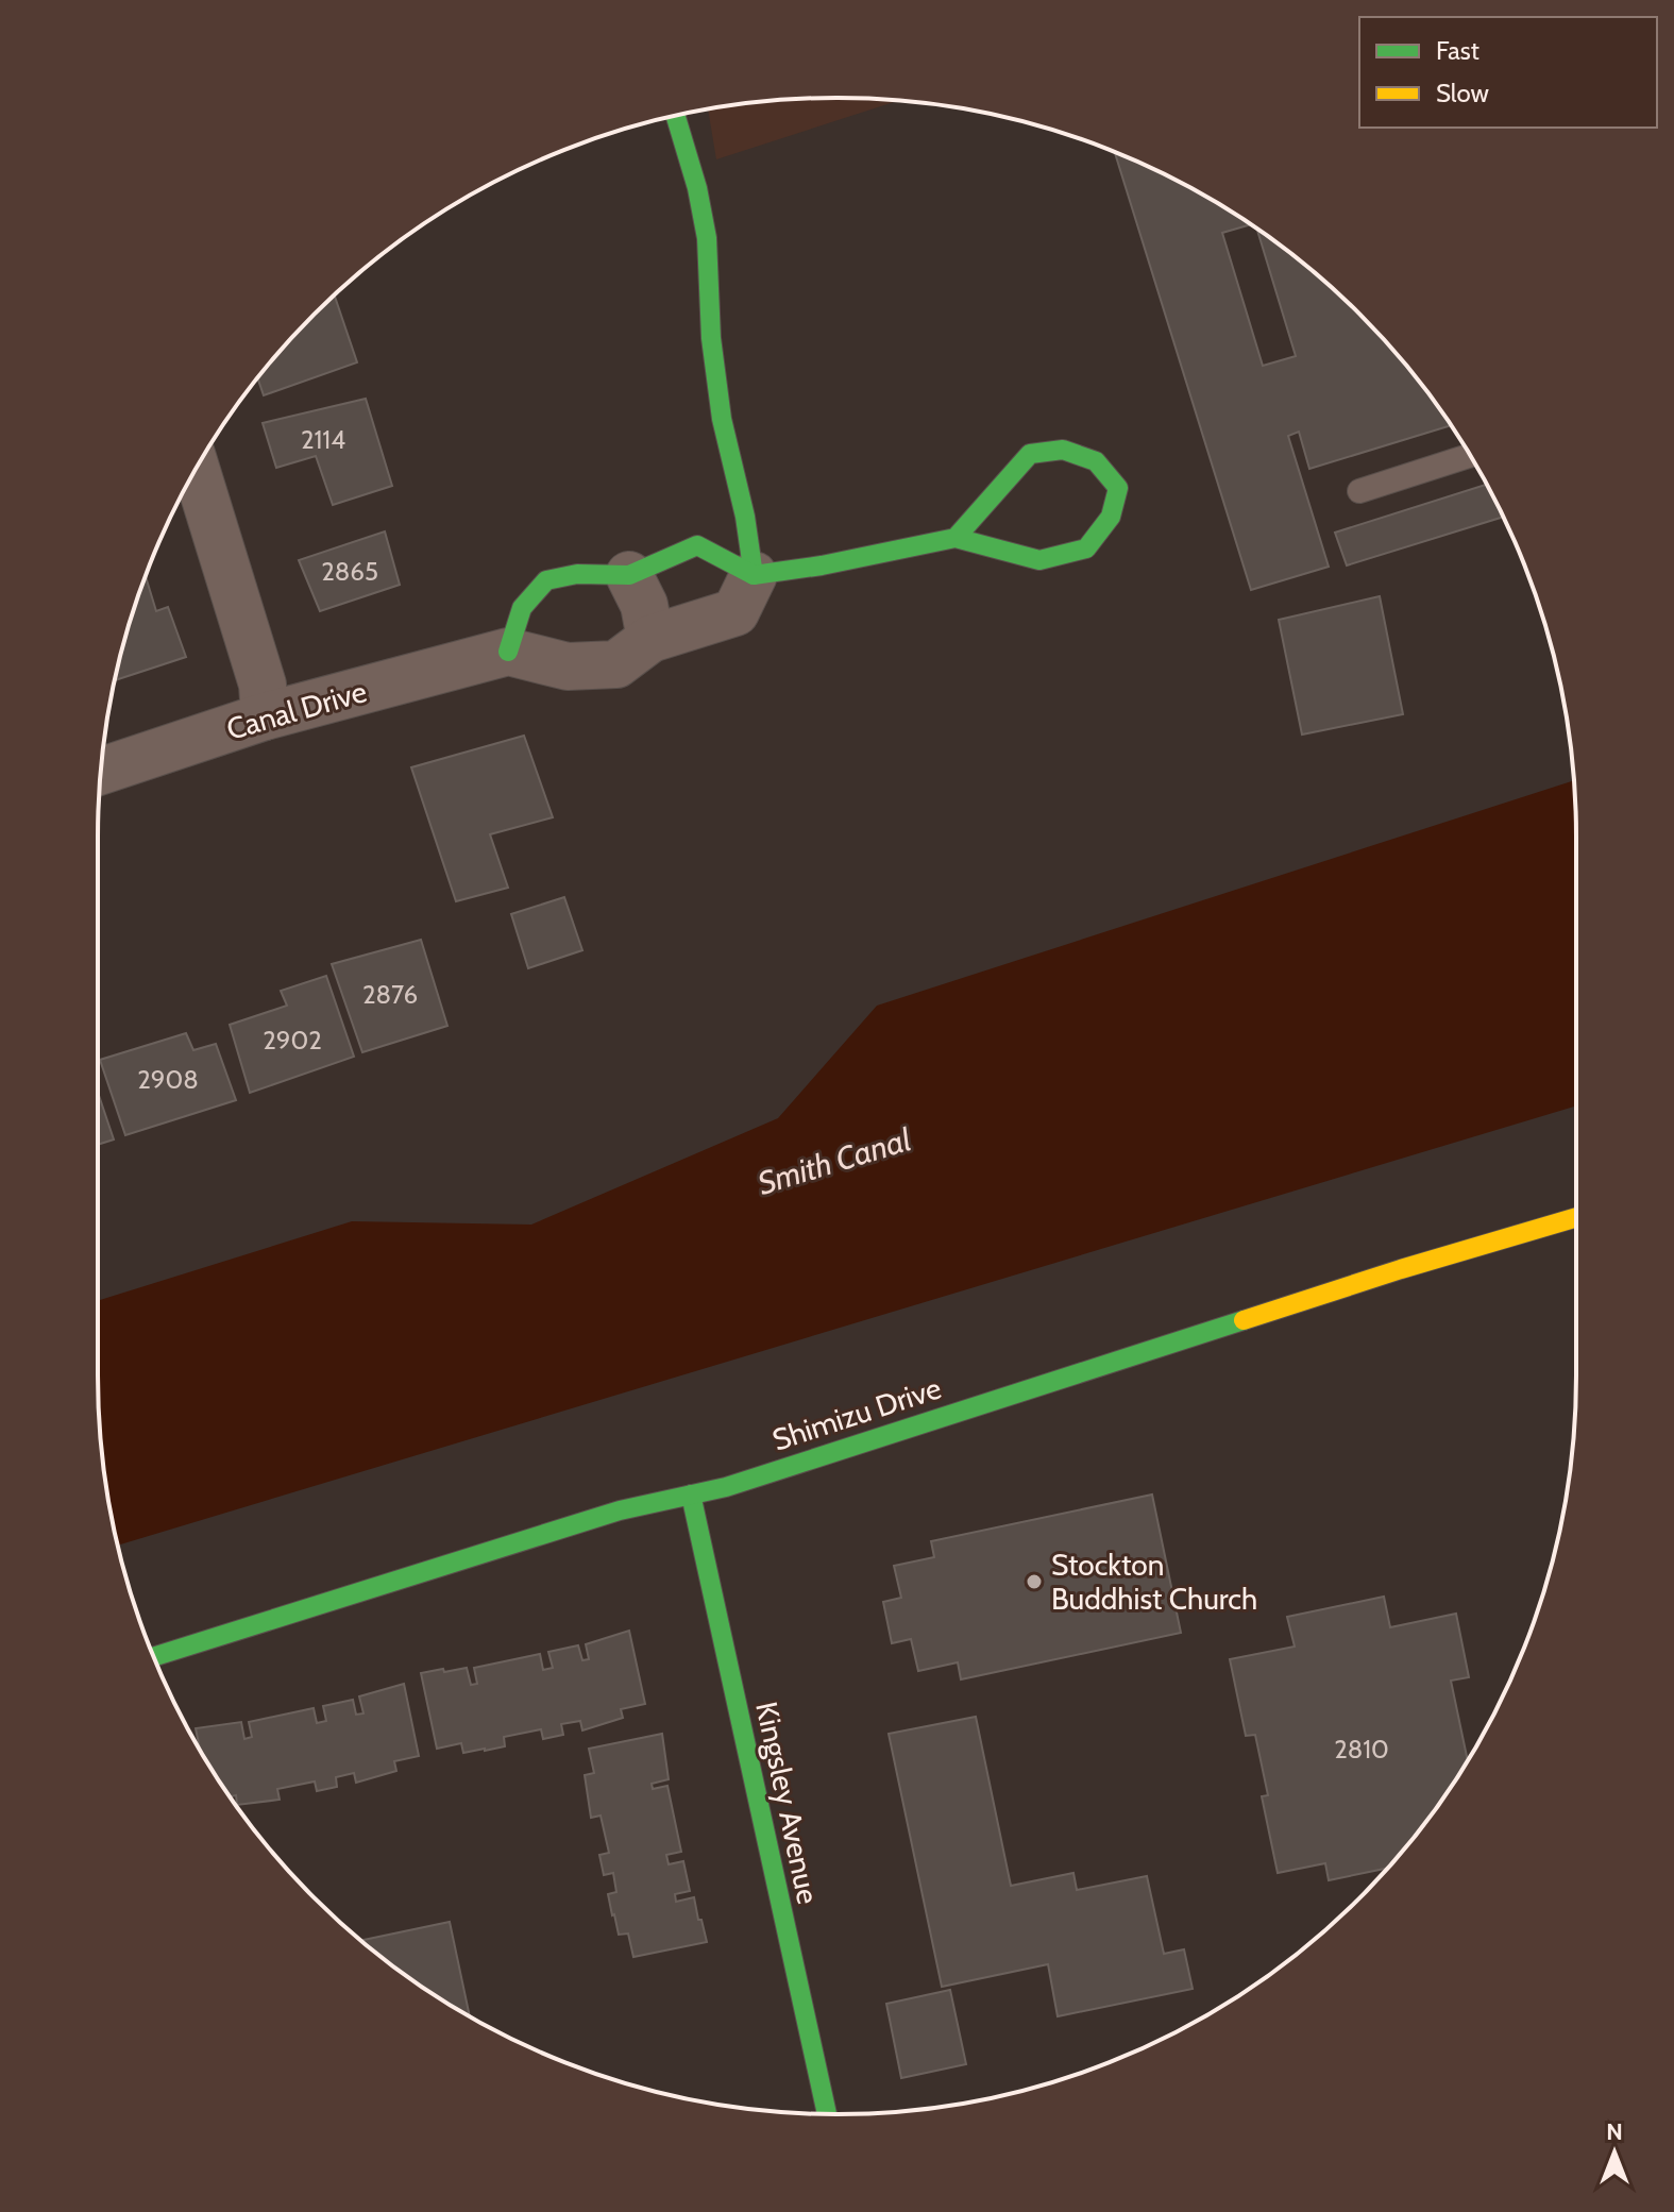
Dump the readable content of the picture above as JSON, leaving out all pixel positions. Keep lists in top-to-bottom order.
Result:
{
  "streets": {
    "street": ["Canal Drive", "Shimizu Drive", "Kingsley Avenue"]
  },
  "crossings": [
    ["Shimizu Drive", "Kingsley Avenue"]
  ],
  "water": ["Smith Canal"],
  "places": ["Stockton Buddhist Church"],
  "house_numbers": [
    "2114",
    "2865",
    "2876",
    "2902",
    "2908",
    "2810"
  ],
  "legend": ["Fast", "Slow"],
  "north": "top"
}
